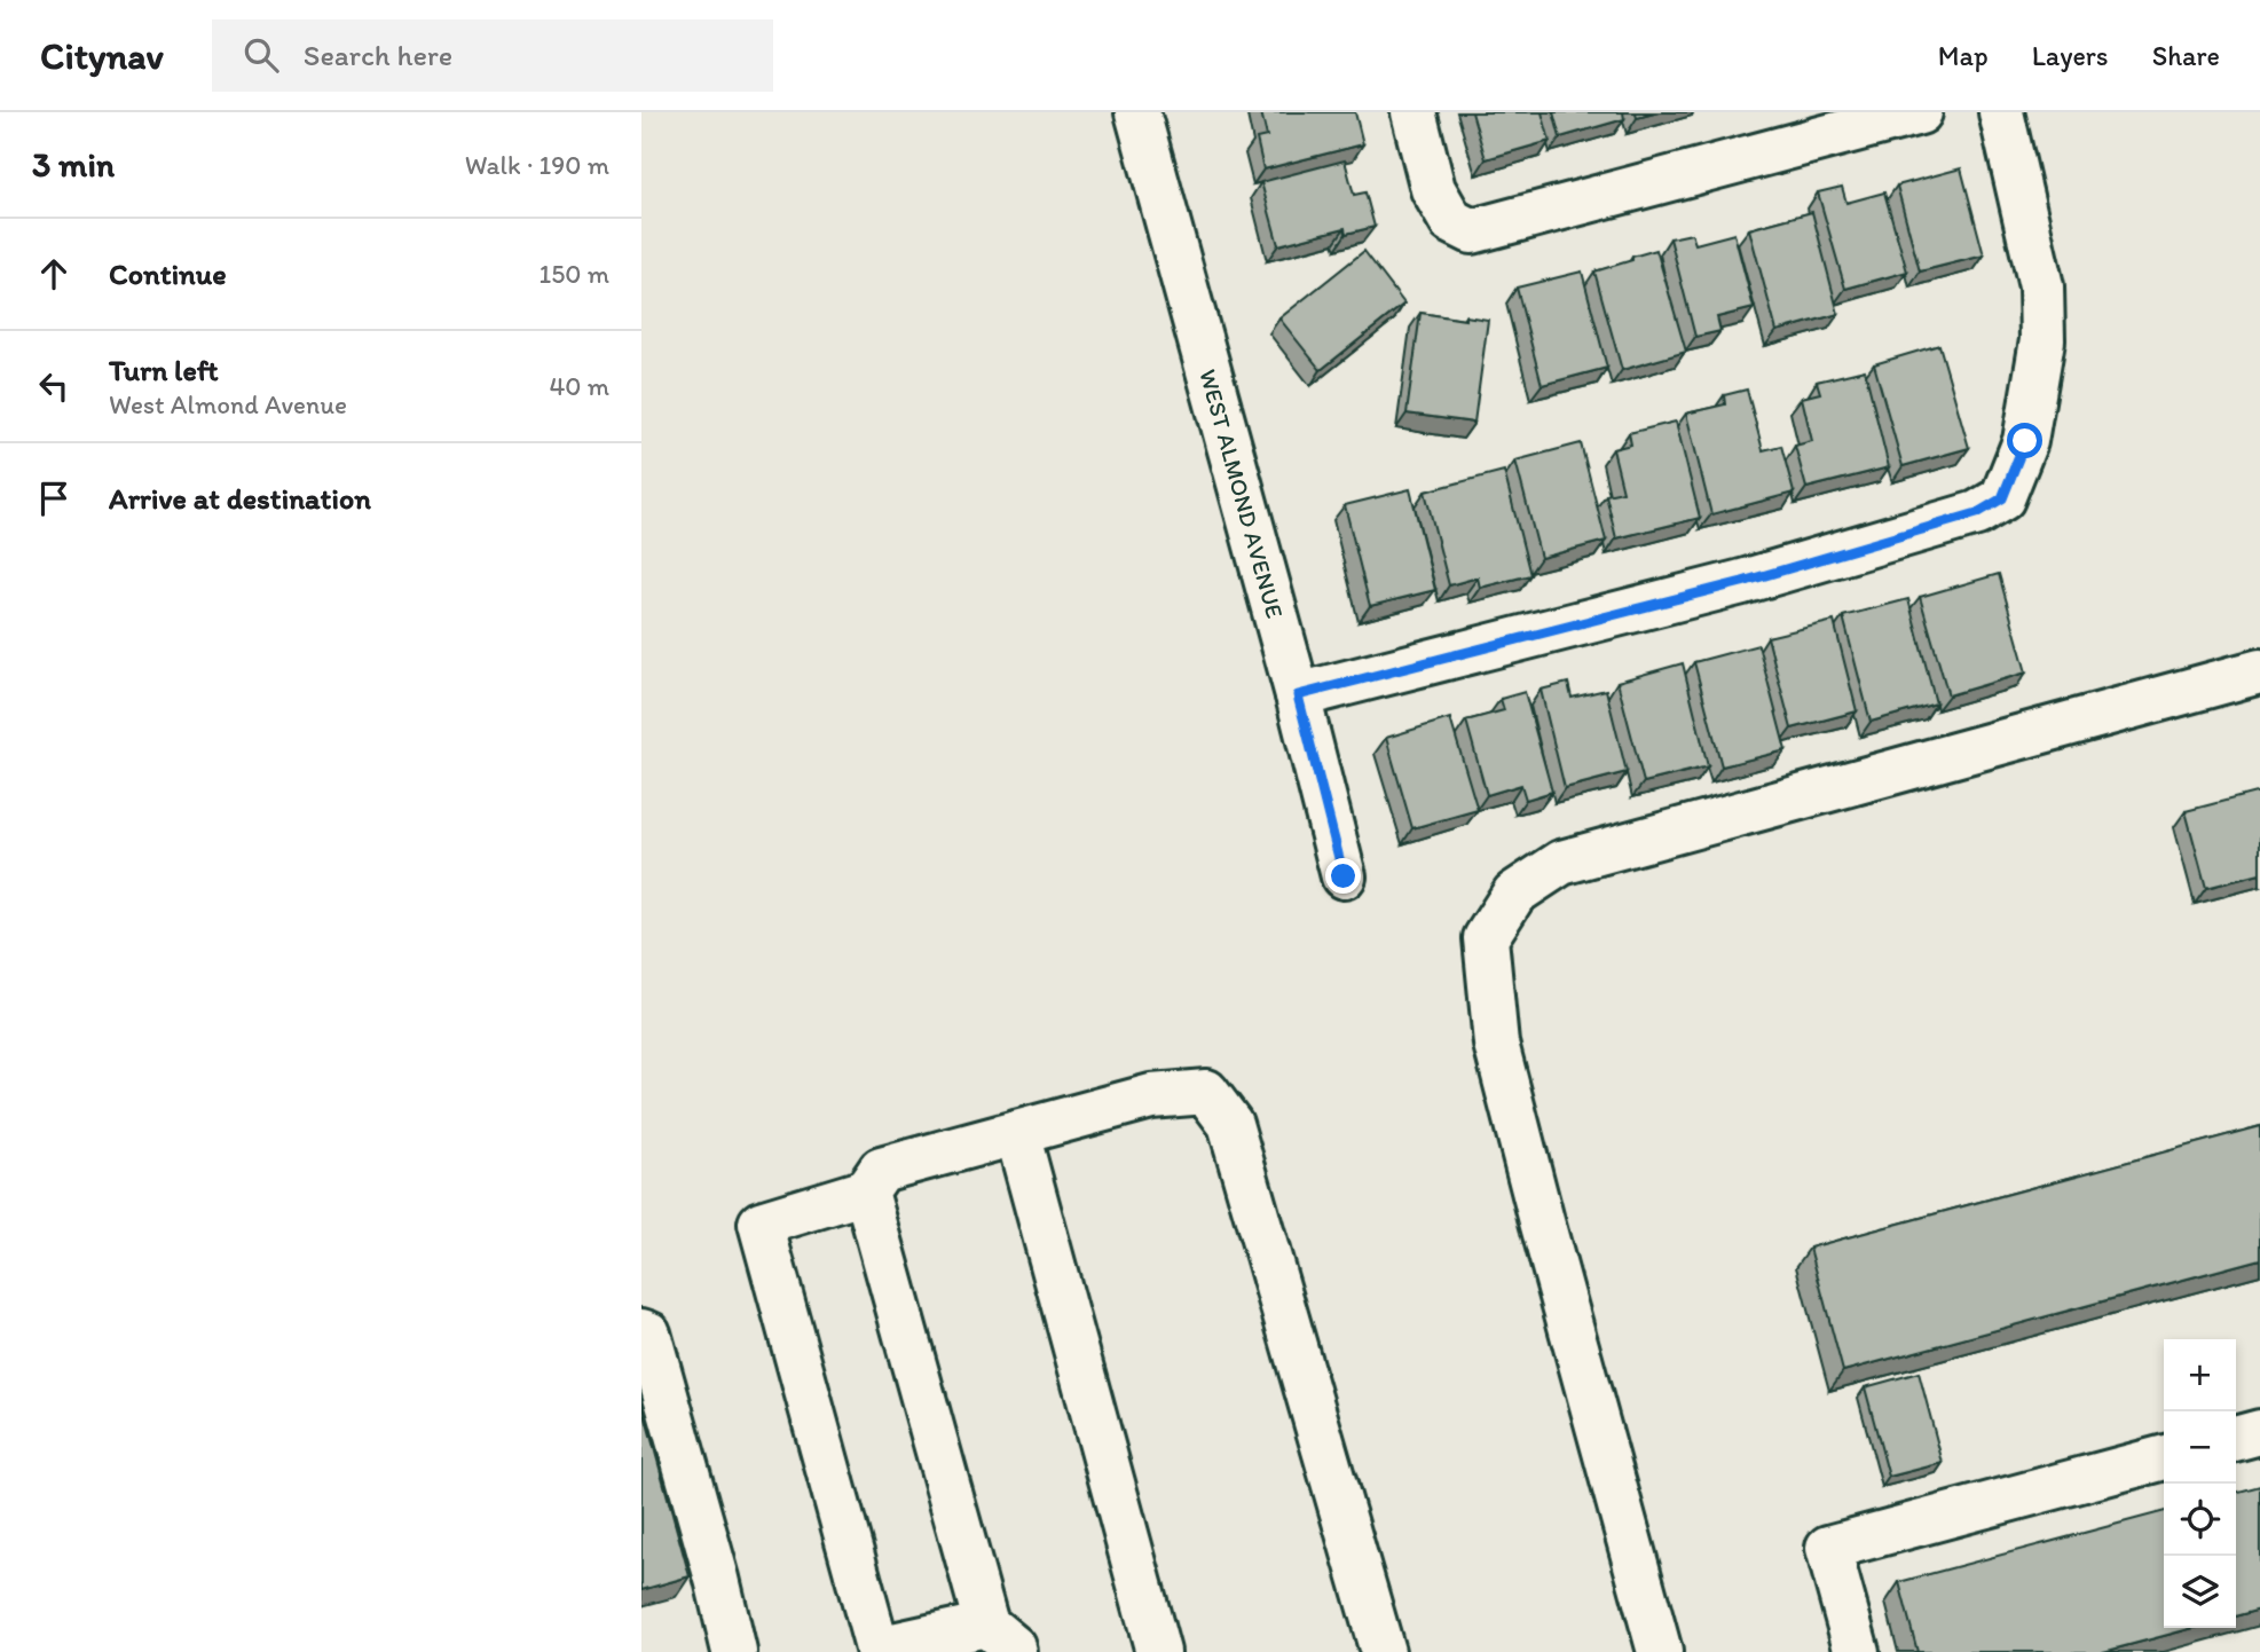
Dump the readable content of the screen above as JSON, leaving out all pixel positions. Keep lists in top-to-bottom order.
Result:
{
  "streets": {
    "street": ["WEST ALMOND AVENUE"]
  },
  "page": {
    "header": "Citynav",
    "search": "Search here",
    "nav": ["Map", "Layers", "Share"],
    "heading": ["3 min", "Walk · 190 m"],
    "list": [
      ["Continue", "150 m"],
      ["Turn left", "West Almond Avenue", "40 m"],
      "Arrive at destination"
    ],
    "map_buttons": ["+", "−"]
  }
}
